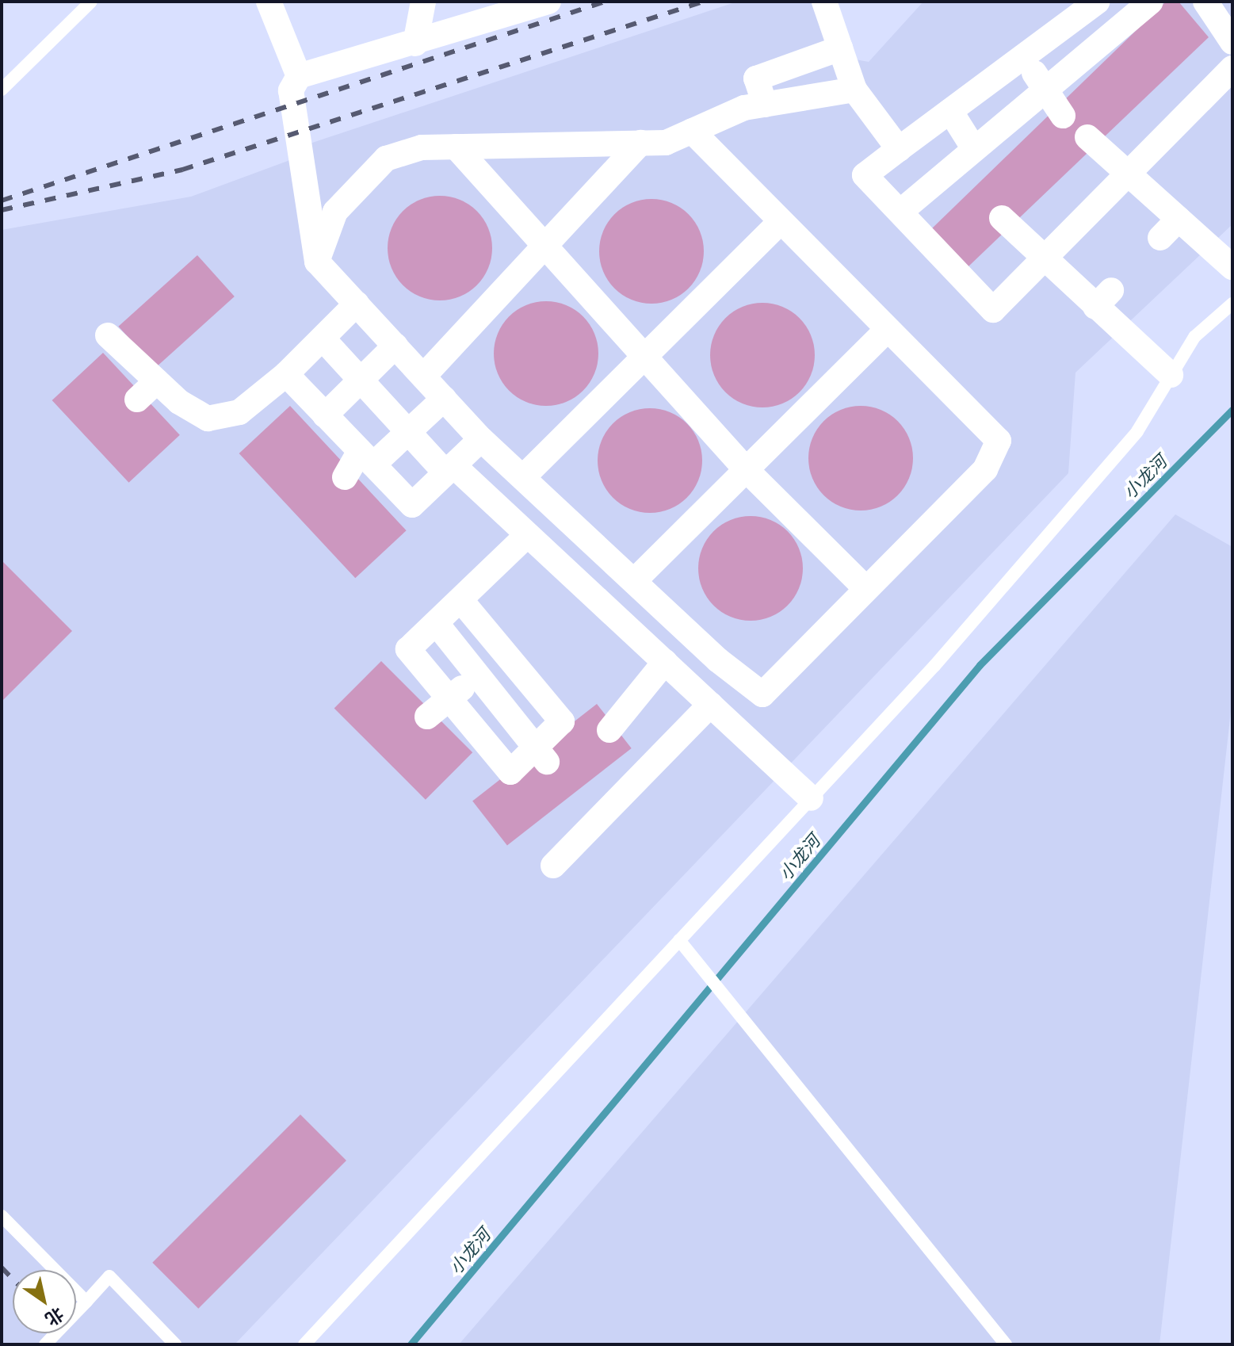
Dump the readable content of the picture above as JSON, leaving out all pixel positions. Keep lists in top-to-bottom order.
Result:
{
  "water": ["小龙河"],
  "north": "bottom right"
}
